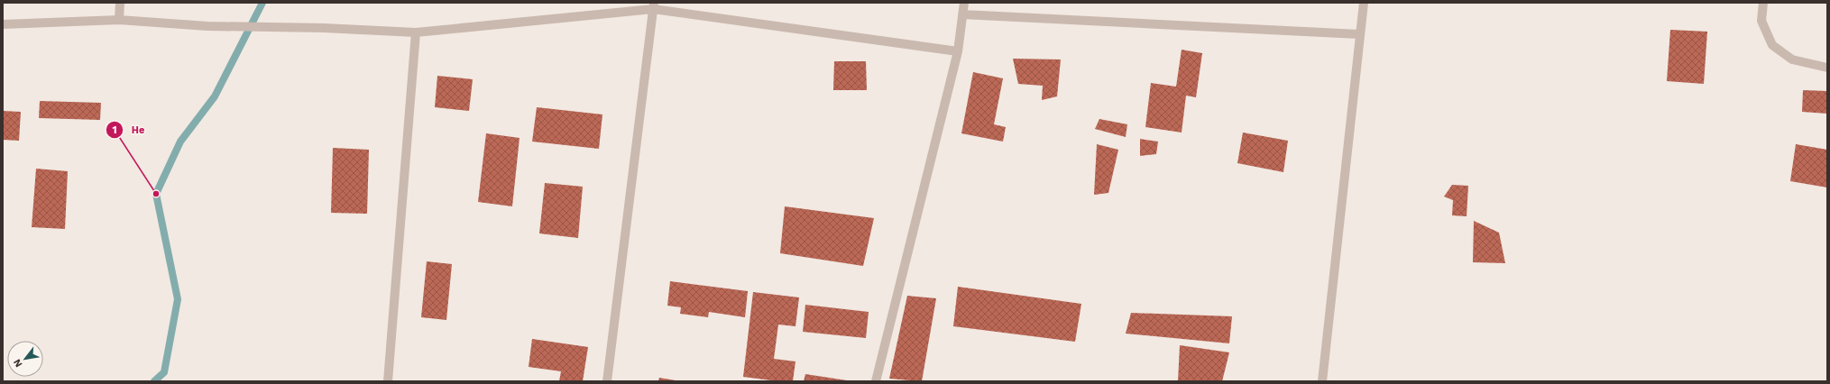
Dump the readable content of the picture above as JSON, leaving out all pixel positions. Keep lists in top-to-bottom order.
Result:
{
  "places": ["He"],
  "north": "bottom left"
}
